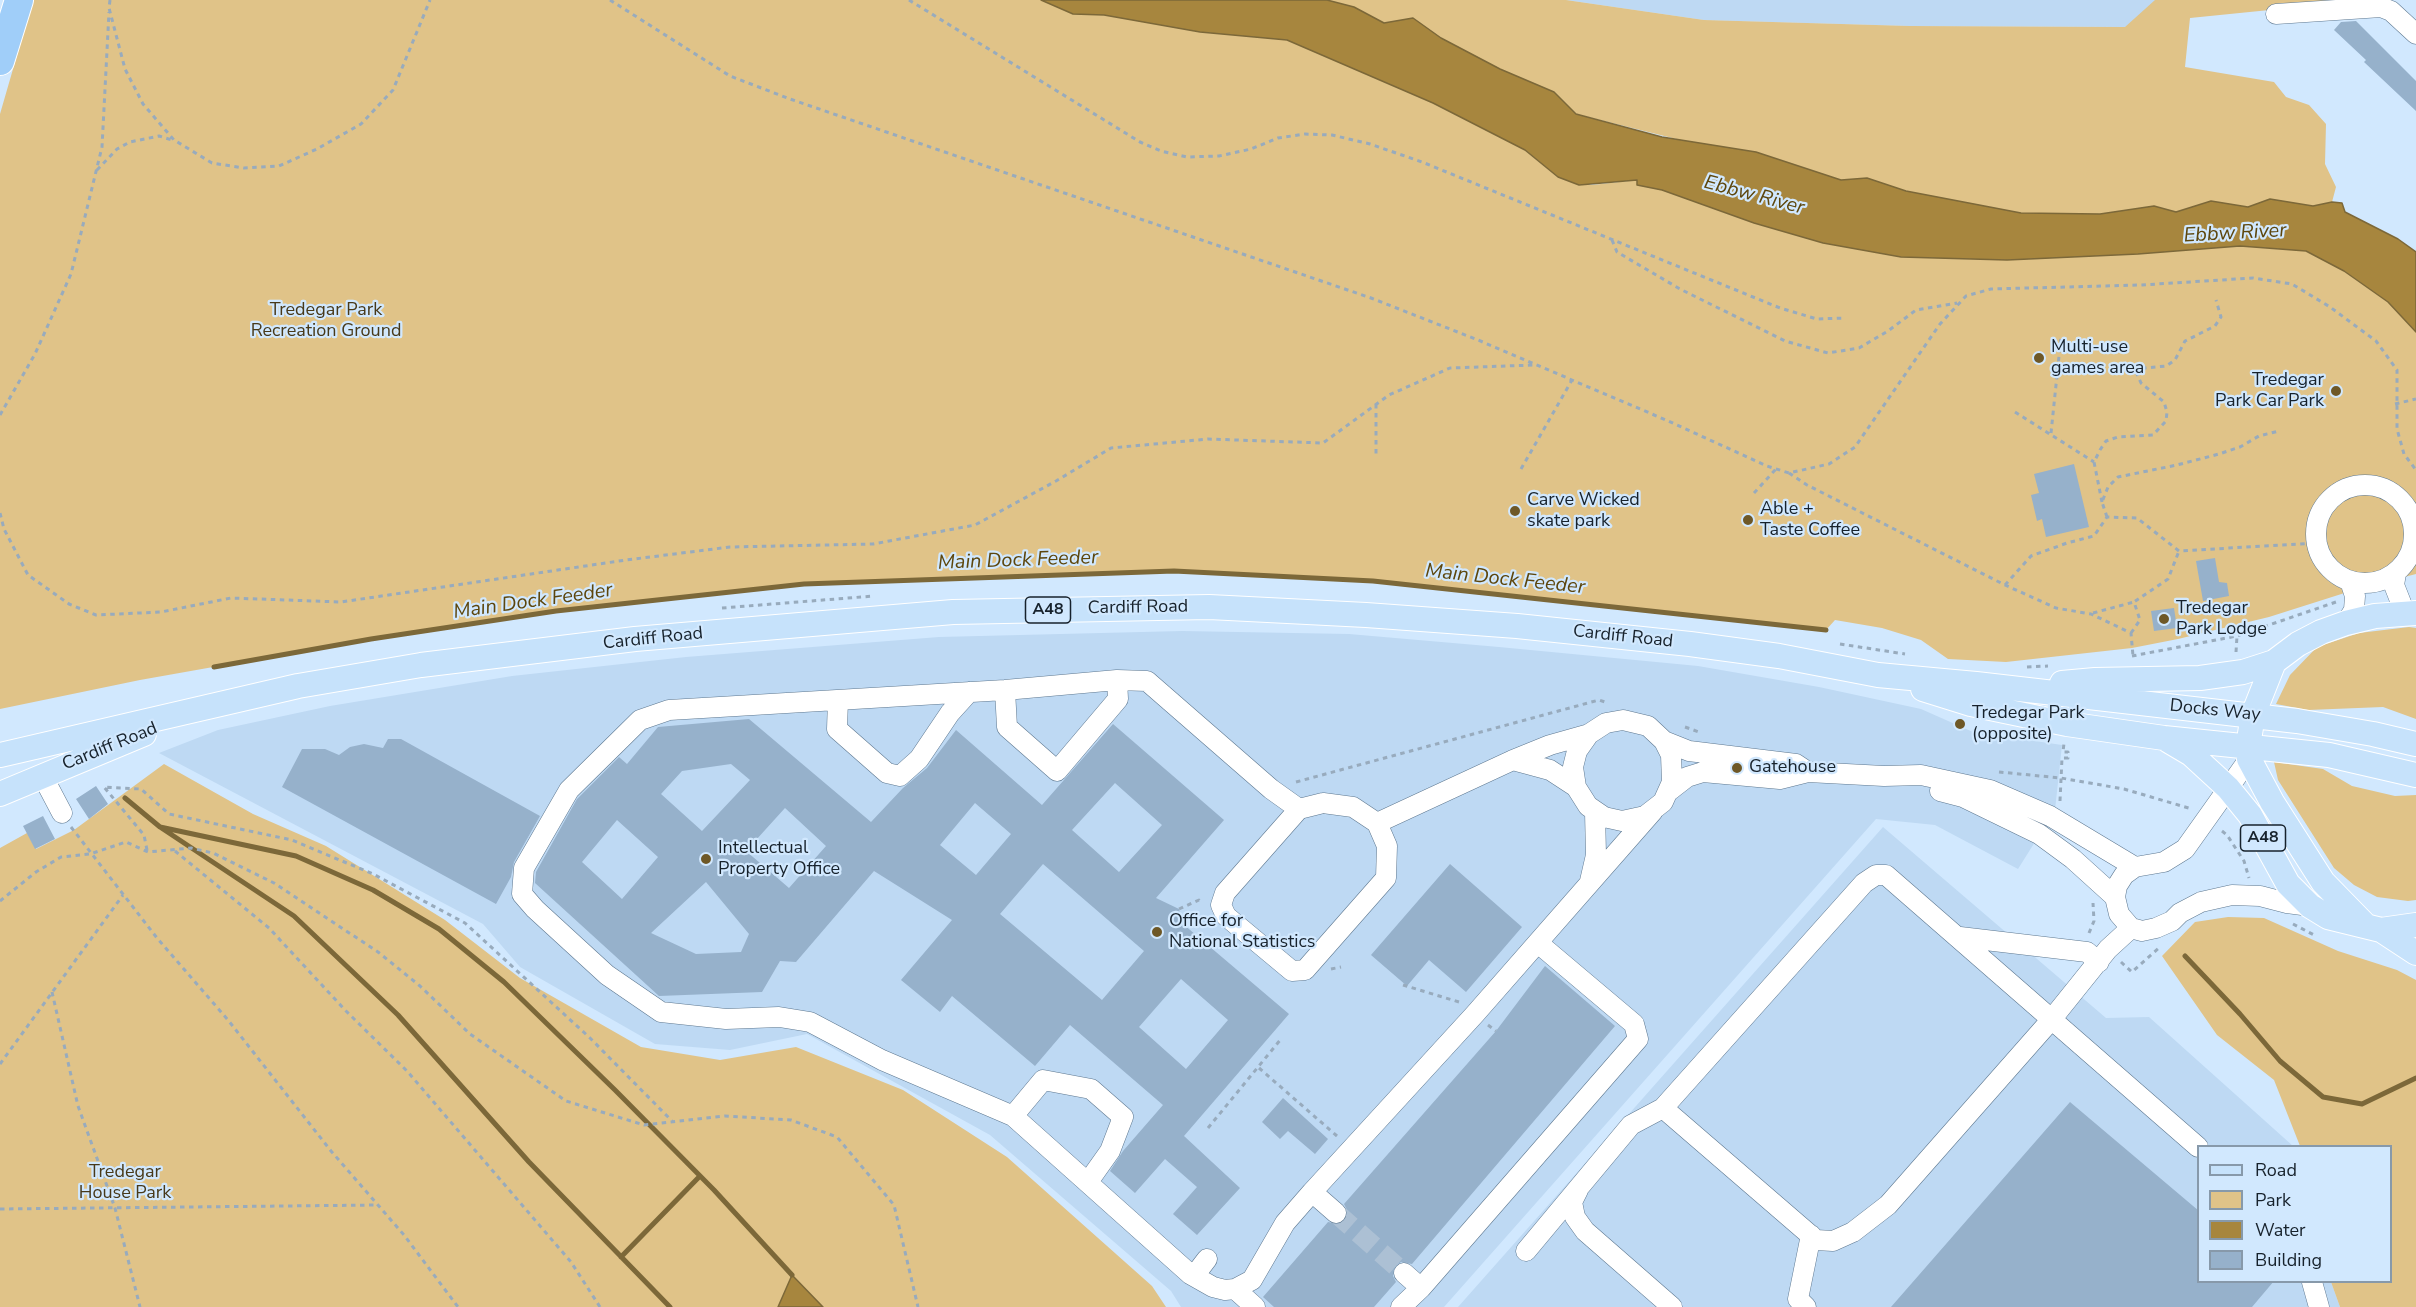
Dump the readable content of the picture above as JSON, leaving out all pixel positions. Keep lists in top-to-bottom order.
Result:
{
  "streets": {
    "main road": ["Cardiff Road", "A48", "Docks Way"]
  },
  "crossings": [
    ["Cardiff Road", "A48"],
    ["Cardiff Road", "Docks Way"],
    ["A48", "Docks Way"]
  ],
  "water": ["Ebbw River", "Main Dock Feeder"],
  "parks": ["Tredegar Park Recreation Ground", "Tredegar House Park"],
  "places": [
    "Multi-use games area",
    "Tredegar Park Car Park",
    "Carve Wicked skate park",
    "Able + Taste Coffee",
    "Tredegar Park Lodge",
    "Tredegar Park (opposite)",
    "Gatehouse",
    "Intellectual Property Office",
    "Office for National Statistics"
  ],
  "legend": [
    "Road",
    "Park",
    "Water",
    "Building"
  ]
}
